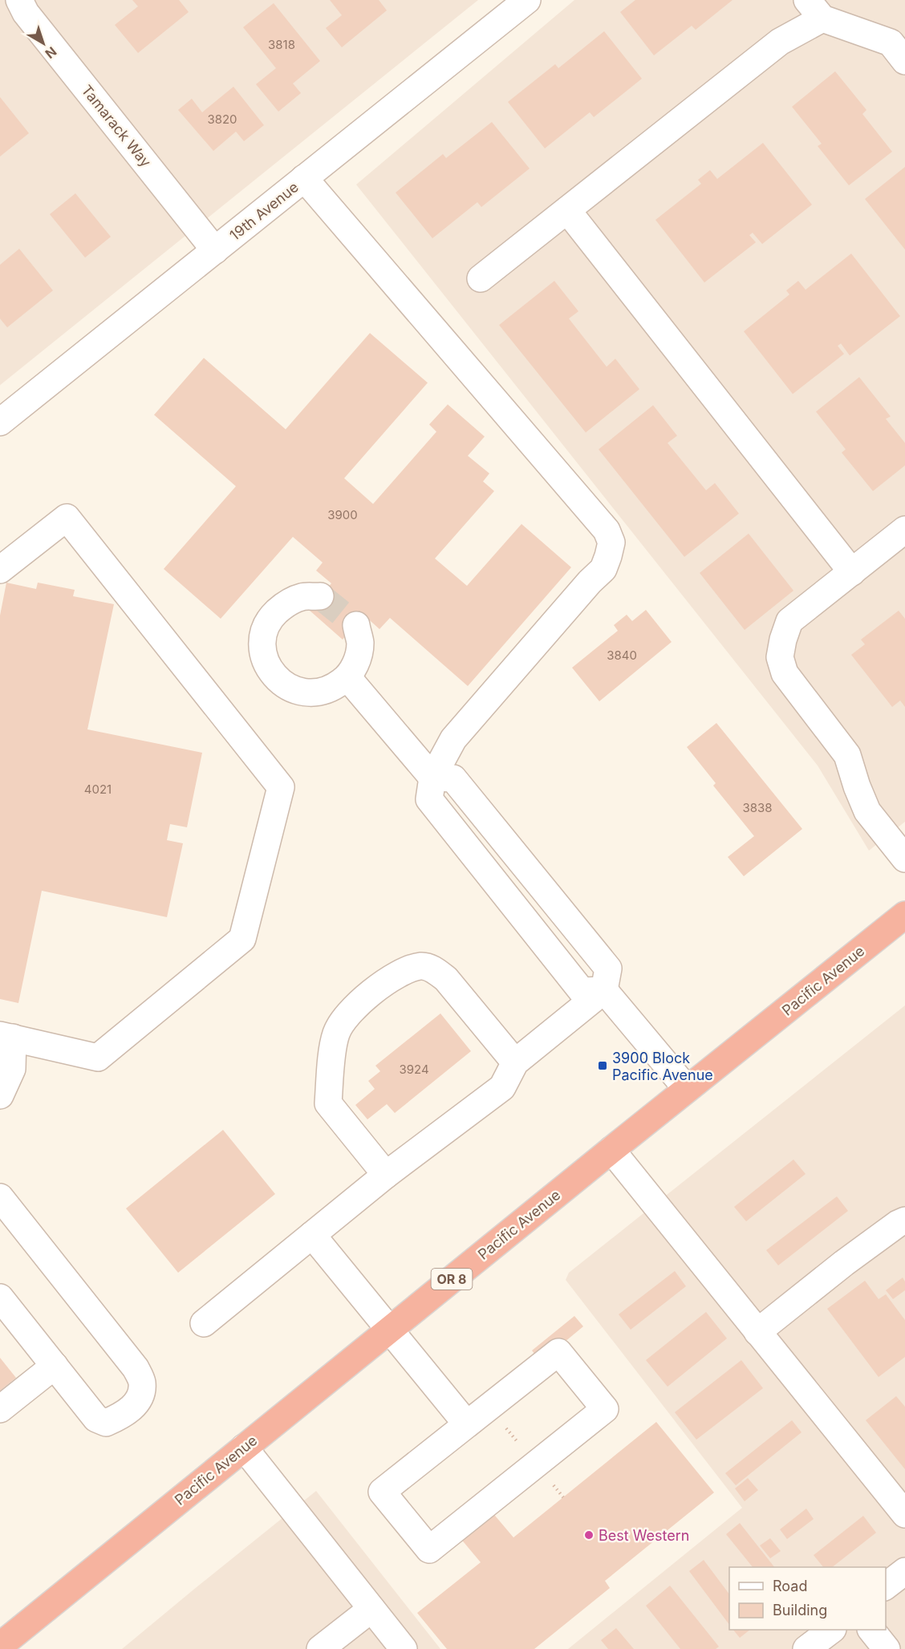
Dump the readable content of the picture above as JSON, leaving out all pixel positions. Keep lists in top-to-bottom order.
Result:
{
  "streets": {
    "highway": ["Pacific Avenue", "OR 8"],
    "street": ["Tamarack Way", "19th Avenue"]
  },
  "crossings": [
    ["Tamarack Way", "19th Avenue"]
  ],
  "places": {
    "transit": ["3900 Block Pacific Avenue"],
    "other": ["Best Western"]
  },
  "house_numbers": [
    "3818",
    "3820",
    "3900",
    "3840",
    "4021",
    "3838",
    "3924"
  ],
  "legend": ["Road", "Building"],
  "north": "bottom right"
}
